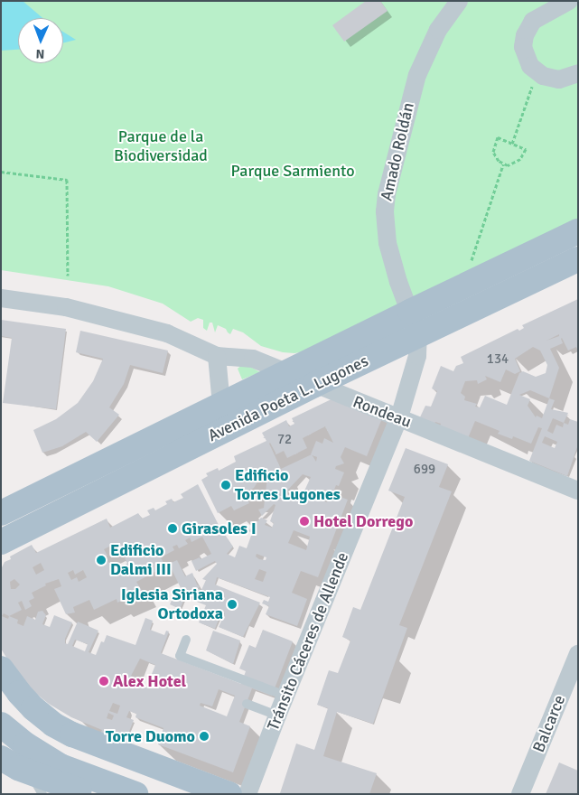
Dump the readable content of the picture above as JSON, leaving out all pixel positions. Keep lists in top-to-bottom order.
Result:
{
  "streets": {
    "main road": ["Avenida Poeta L. Lugones"],
    "street": [
      "Amado Roldán",
      "Rondeau",
      "Tránsito Cáceres de Allende",
      "Balcarce"
    ]
  },
  "crossings": [
    ["Amado Roldán", "Avenida Poeta L. Lugones"],
    ["Amado Roldán", "Tránsito Cáceres de Allende"],
    ["Avenida Poeta L. Lugones", "Rondeau"],
    ["Avenida Poeta L. Lugones", "Tránsito Cáceres de Allende"],
    ["Rondeau", "Tránsito Cáceres de Allende"]
  ],
  "parks": ["Parque de la Biodiversidad", "Parque Sarmiento"],
  "places": [
    "Edificio Torres Lugones",
    "Hotel Dorrego",
    "Girasoles I",
    "Edificio Dalmi III",
    "Iglesia Siriana Ortodoxa",
    "Alex Hotel",
    "Torre Duomo"
  ],
  "house_numbers": ["134", "72", "699"],
  "north": "bottom"
}
